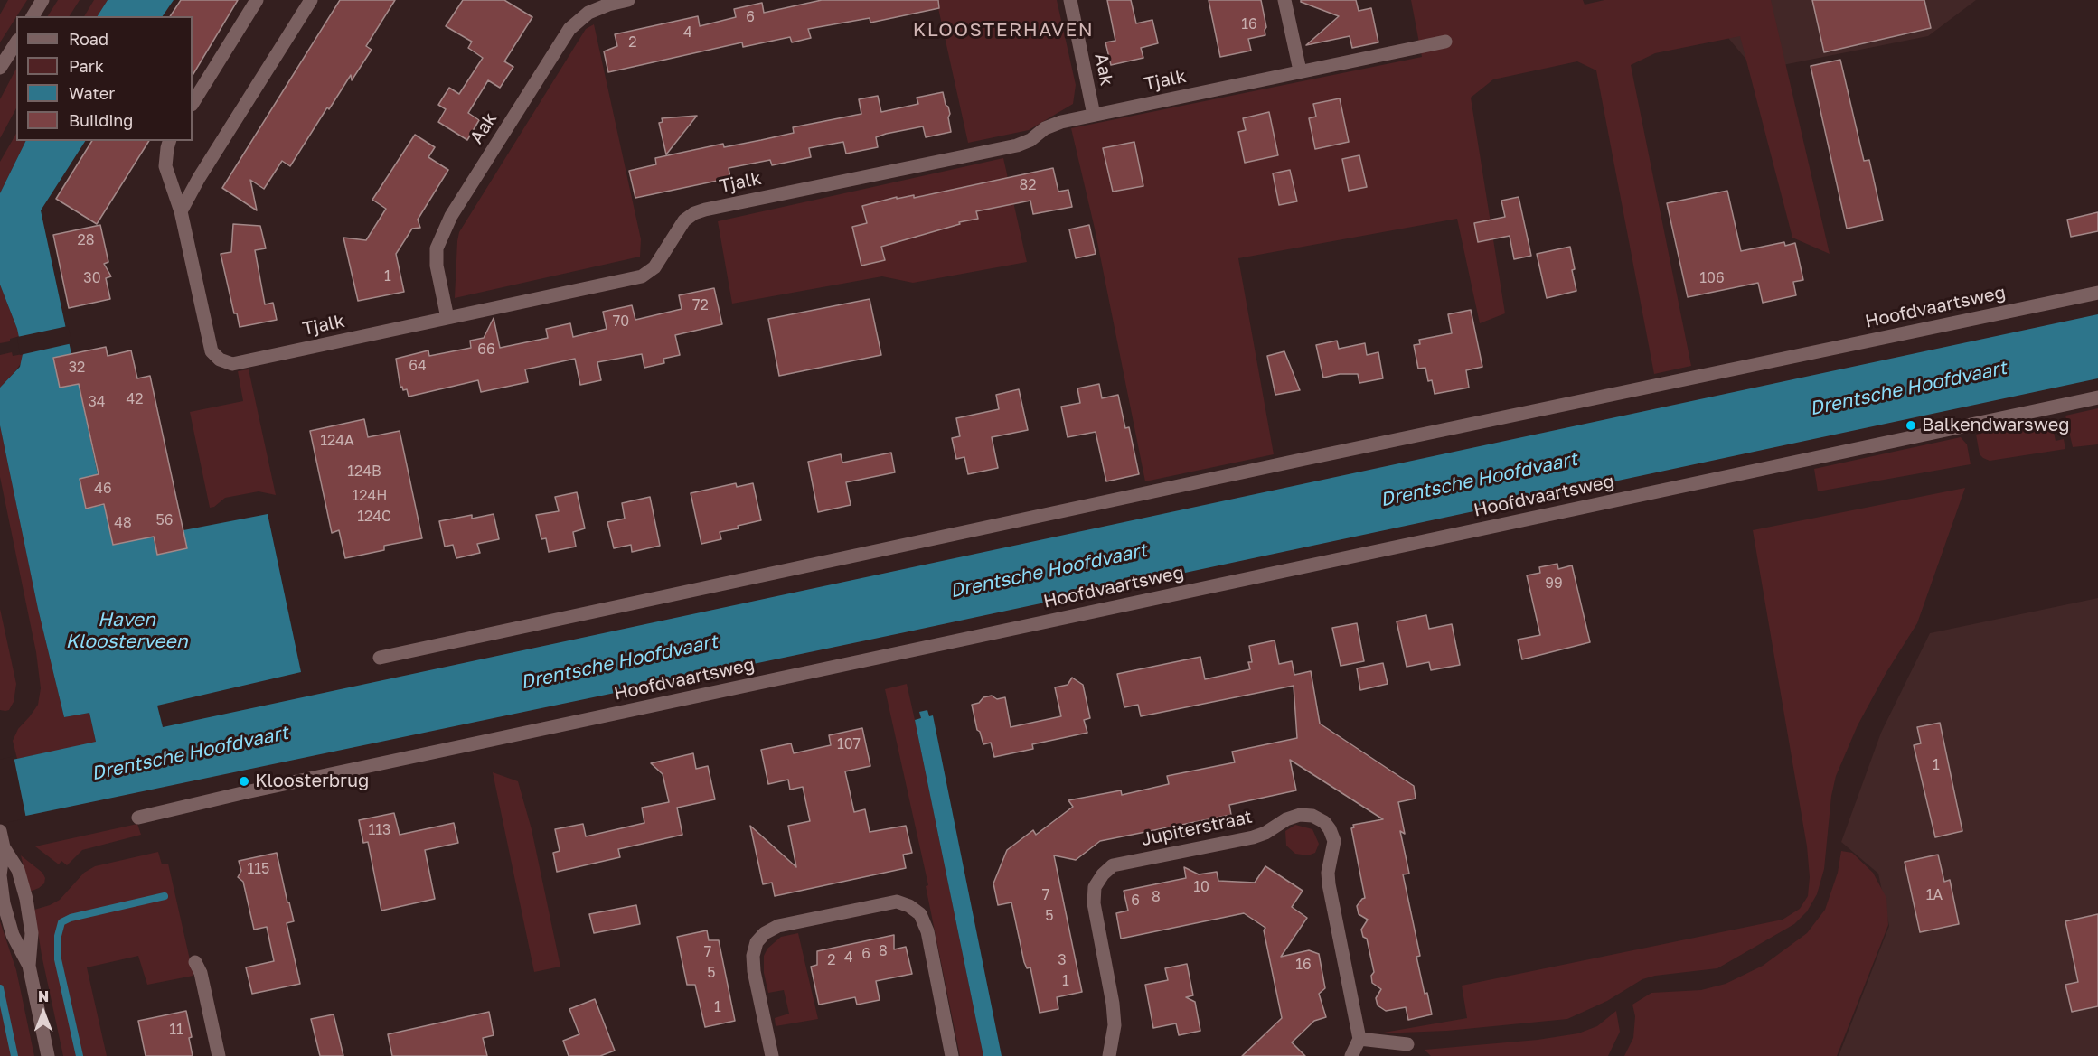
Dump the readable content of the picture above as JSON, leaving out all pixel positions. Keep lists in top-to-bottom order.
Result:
{
  "streets": {
    "street": [
      "Aak",
      "Tjalk",
      "Hoofdvaartsweg",
      "Jupiterstraat"
    ]
  },
  "crossings": [
    ["Aak", "Tjalk"]
  ],
  "districts": ["KLOOSTERHAVEN"],
  "water": ["Drentsche Hoofdvaart", "Haven Kloosterveen"],
  "places": ["Balkendwarsweg", "Kloosterbrug"],
  "house_numbers": [
    "6",
    "16",
    "4",
    "2",
    "82",
    "28",
    "1",
    "30",
    "106",
    "72",
    "70",
    "66",
    "64",
    "32",
    "42",
    "34",
    "124A",
    "124B",
    "46",
    "124H",
    "124C",
    "56",
    "48",
    "99",
    "107",
    "1",
    "113",
    "115",
    "10",
    "7",
    "1A",
    "8",
    "6",
    "5",
    "8",
    "7",
    "6",
    "4",
    "2",
    "3",
    "16",
    "5",
    "1",
    "1",
    "11"
  ],
  "legend": [
    "Road",
    "Park",
    "Water",
    "Building"
  ],
  "north": "top"
}
